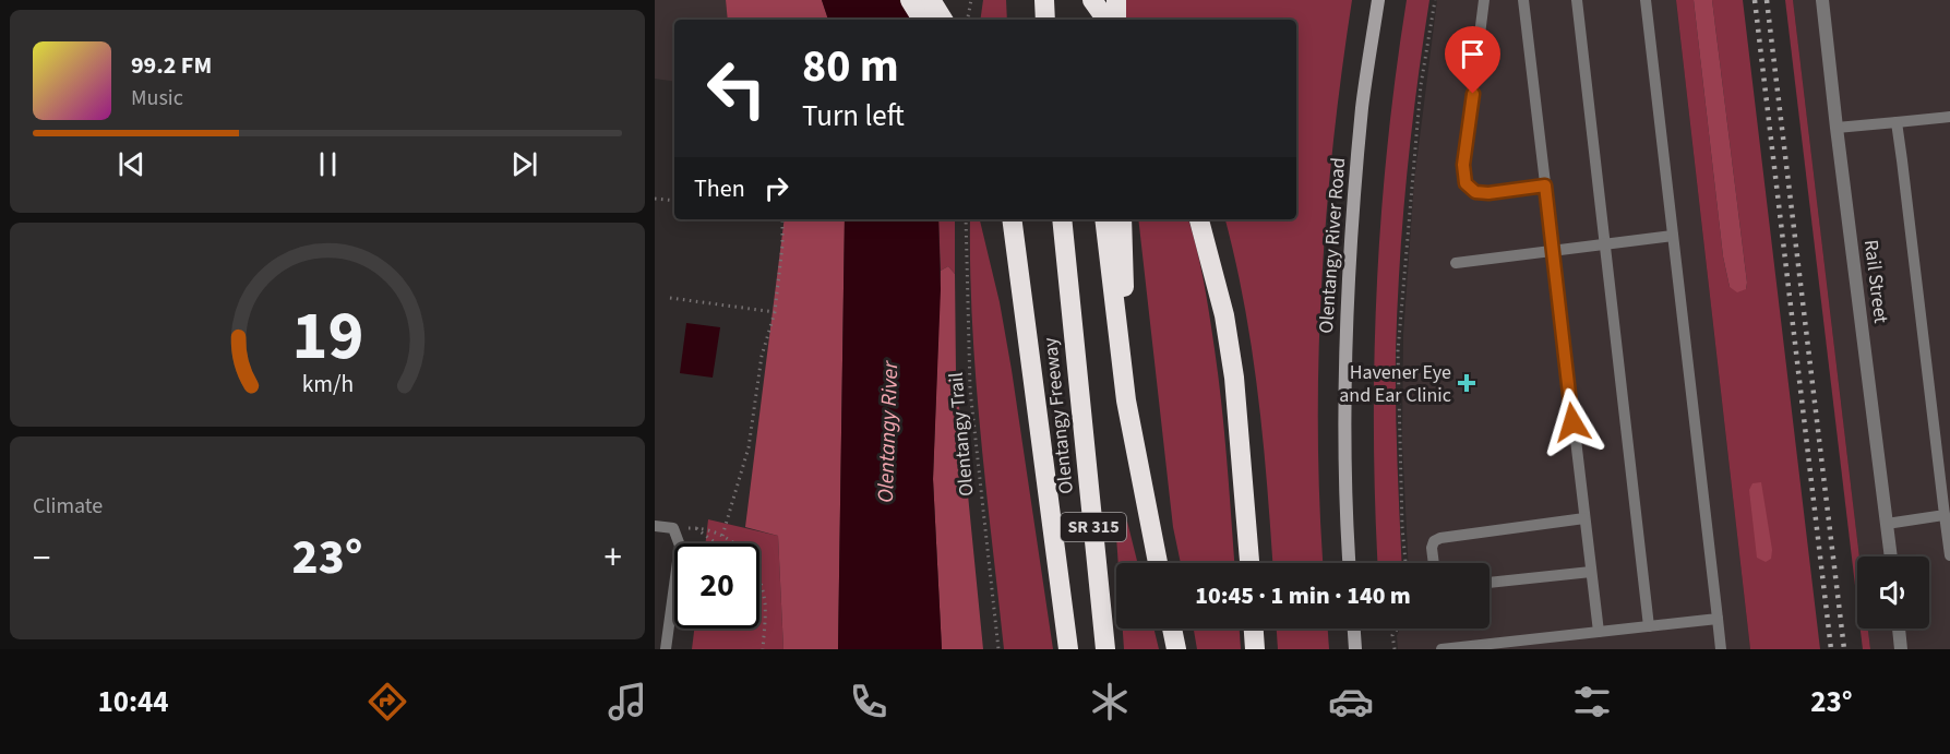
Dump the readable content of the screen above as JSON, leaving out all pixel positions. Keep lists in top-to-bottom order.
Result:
{
  "streets": {
    "highway": ["Olentangy Freeway", "SR 315"],
    "main road": ["Olentangy River Road"],
    "street": ["Rail Street"],
    "path": ["Olentangy Trail"]
  },
  "water": ["Olentangy River"],
  "places": {
    "health": ["Havener Eye and Ear Clinic"]
  },
  "page": {
    "turn": ["80 m", "Turn left"],
    "song": ["99.2 FM", "Music"],
    "then": "Then",
    "tile": "Climate",
    "heat": ["−", "23°", "+"],
    "limit": "20",
    "trip": "10:45 · 1 min · 140 m",
    "tabs": ["10:44", "23°"],
    "gauge": ["19", "km/h"]
  }
}
